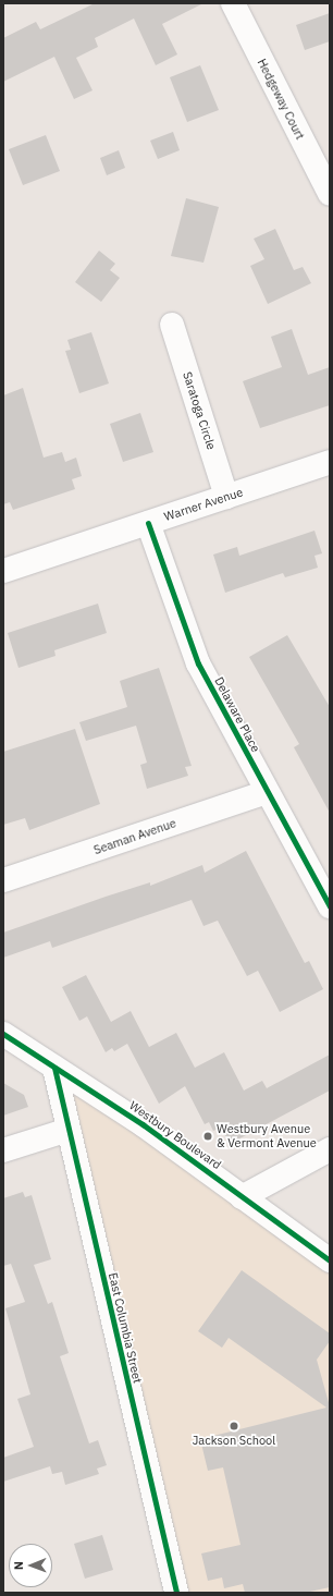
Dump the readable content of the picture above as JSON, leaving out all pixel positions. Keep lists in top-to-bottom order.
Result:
{
  "streets": {
    "street": [
      "Hedgeway Court",
      "Saratoga Circle",
      "Warner Avenue",
      "Delaware Place",
      "Seaman Avenue",
      "Westbury Boulevard",
      "East Columbia Street"
    ]
  },
  "crossings": [
    ["Saratoga Circle", "Warner Avenue"],
    ["Warner Avenue", "Delaware Place"],
    ["Delaware Place", "Seaman Avenue"],
    ["Westbury Boulevard", "East Columbia Street"]
  ],
  "places": ["Westbury Avenue & Vermont Avenue", "Jackson School"],
  "north": "left"
}
